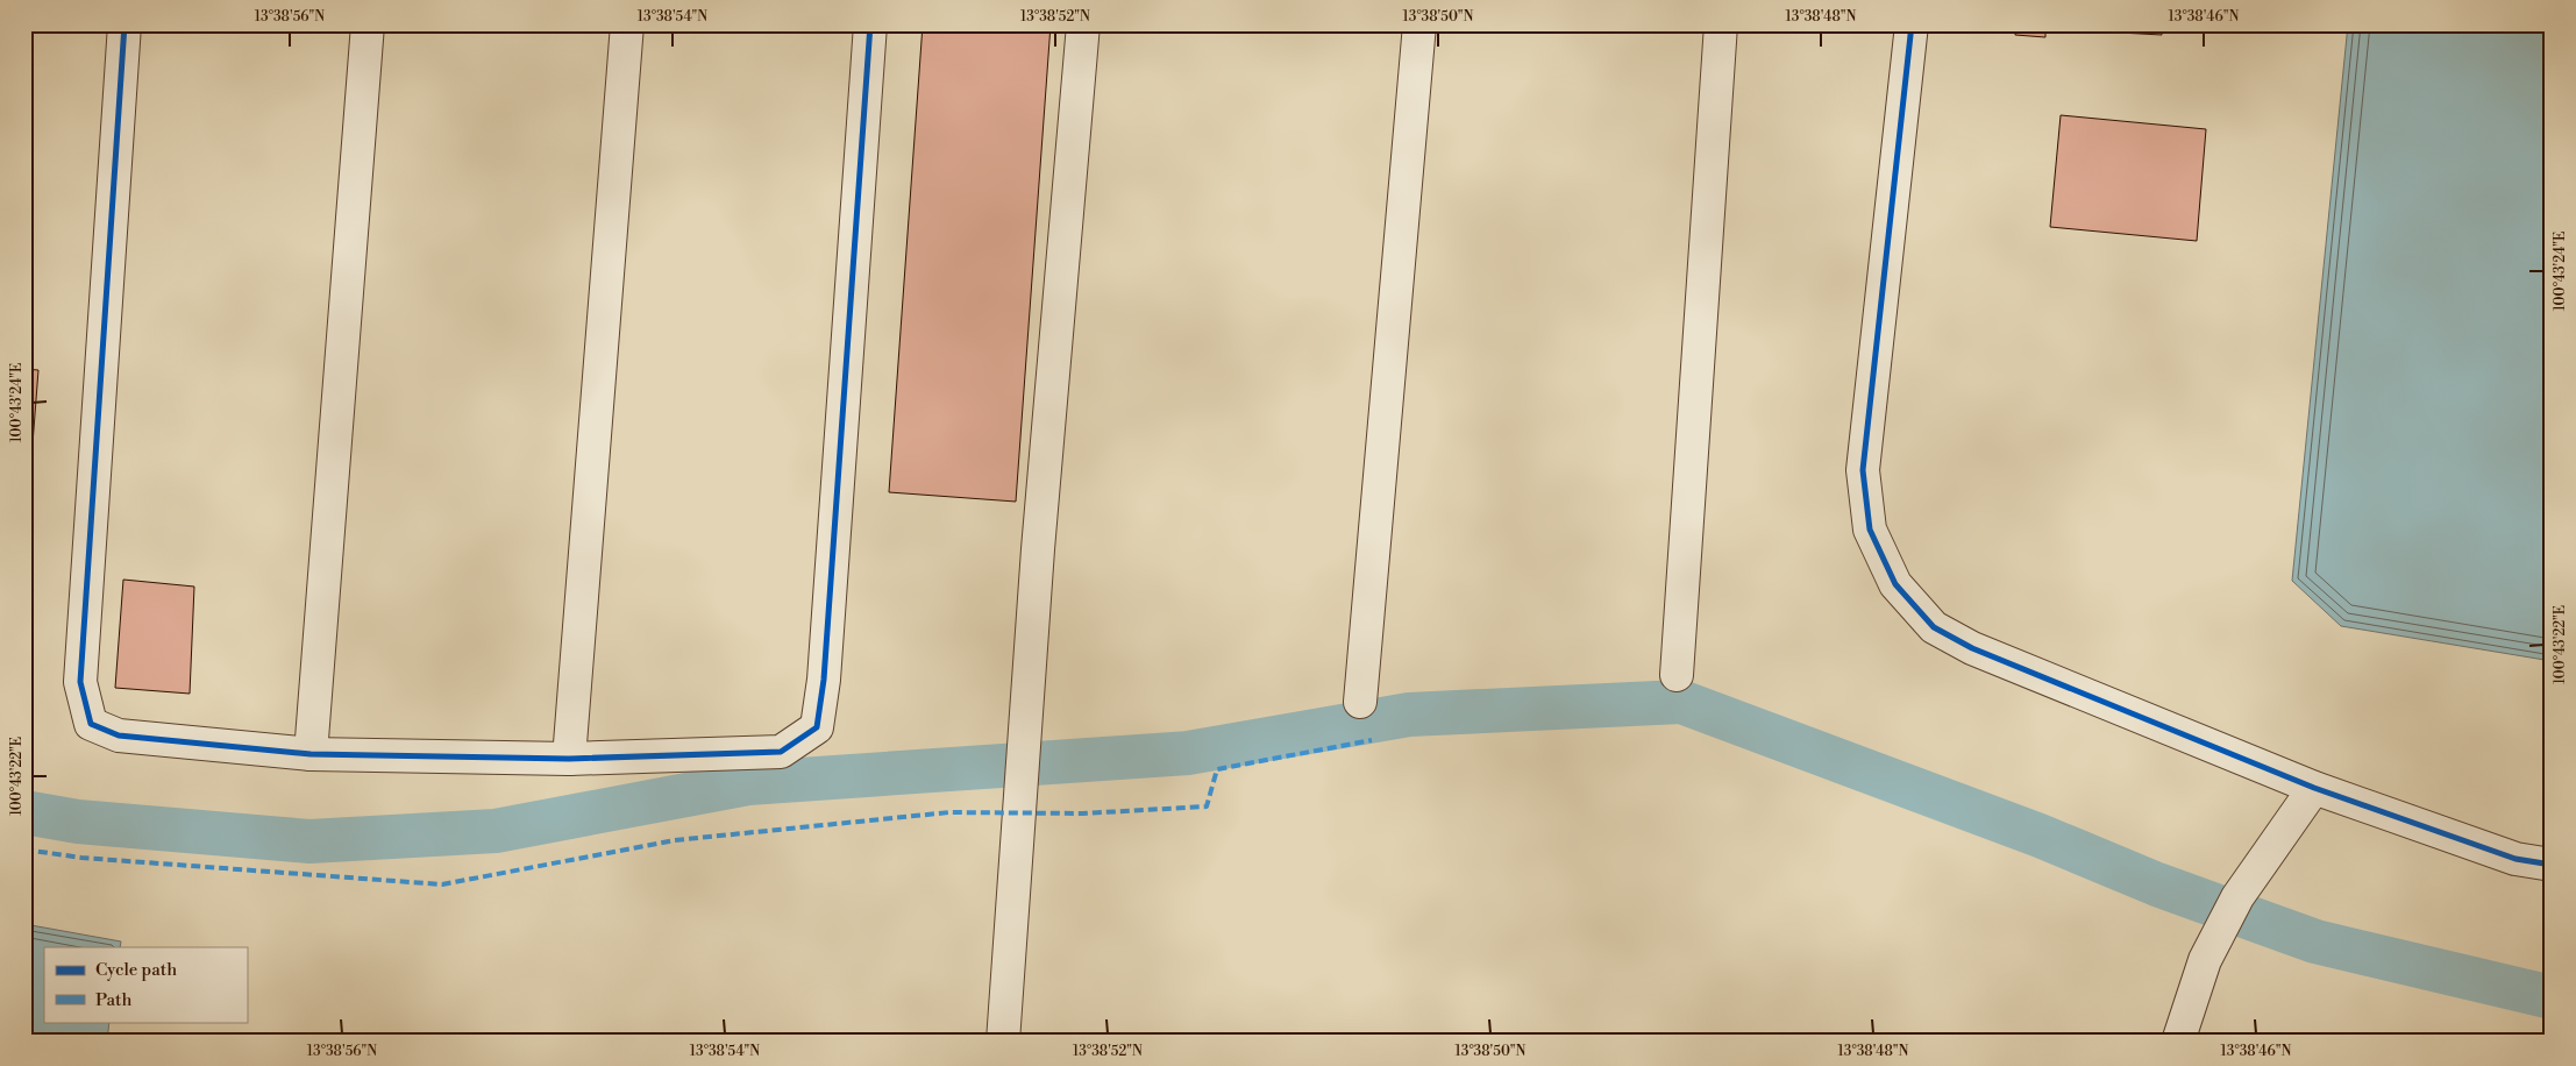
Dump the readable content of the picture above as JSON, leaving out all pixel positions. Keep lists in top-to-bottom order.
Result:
{
  "legend": ["Cycle path", "Path"],
  "coordinates": [
    "13°38'56\"N",
    "13°38'54\"N",
    "13°38'52\"N",
    "13°38'50\"N",
    "13°38'48\"N",
    "13°38'46\"N",
    "100°43'24\"E",
    "100°43'22\"E"
  ]
}
